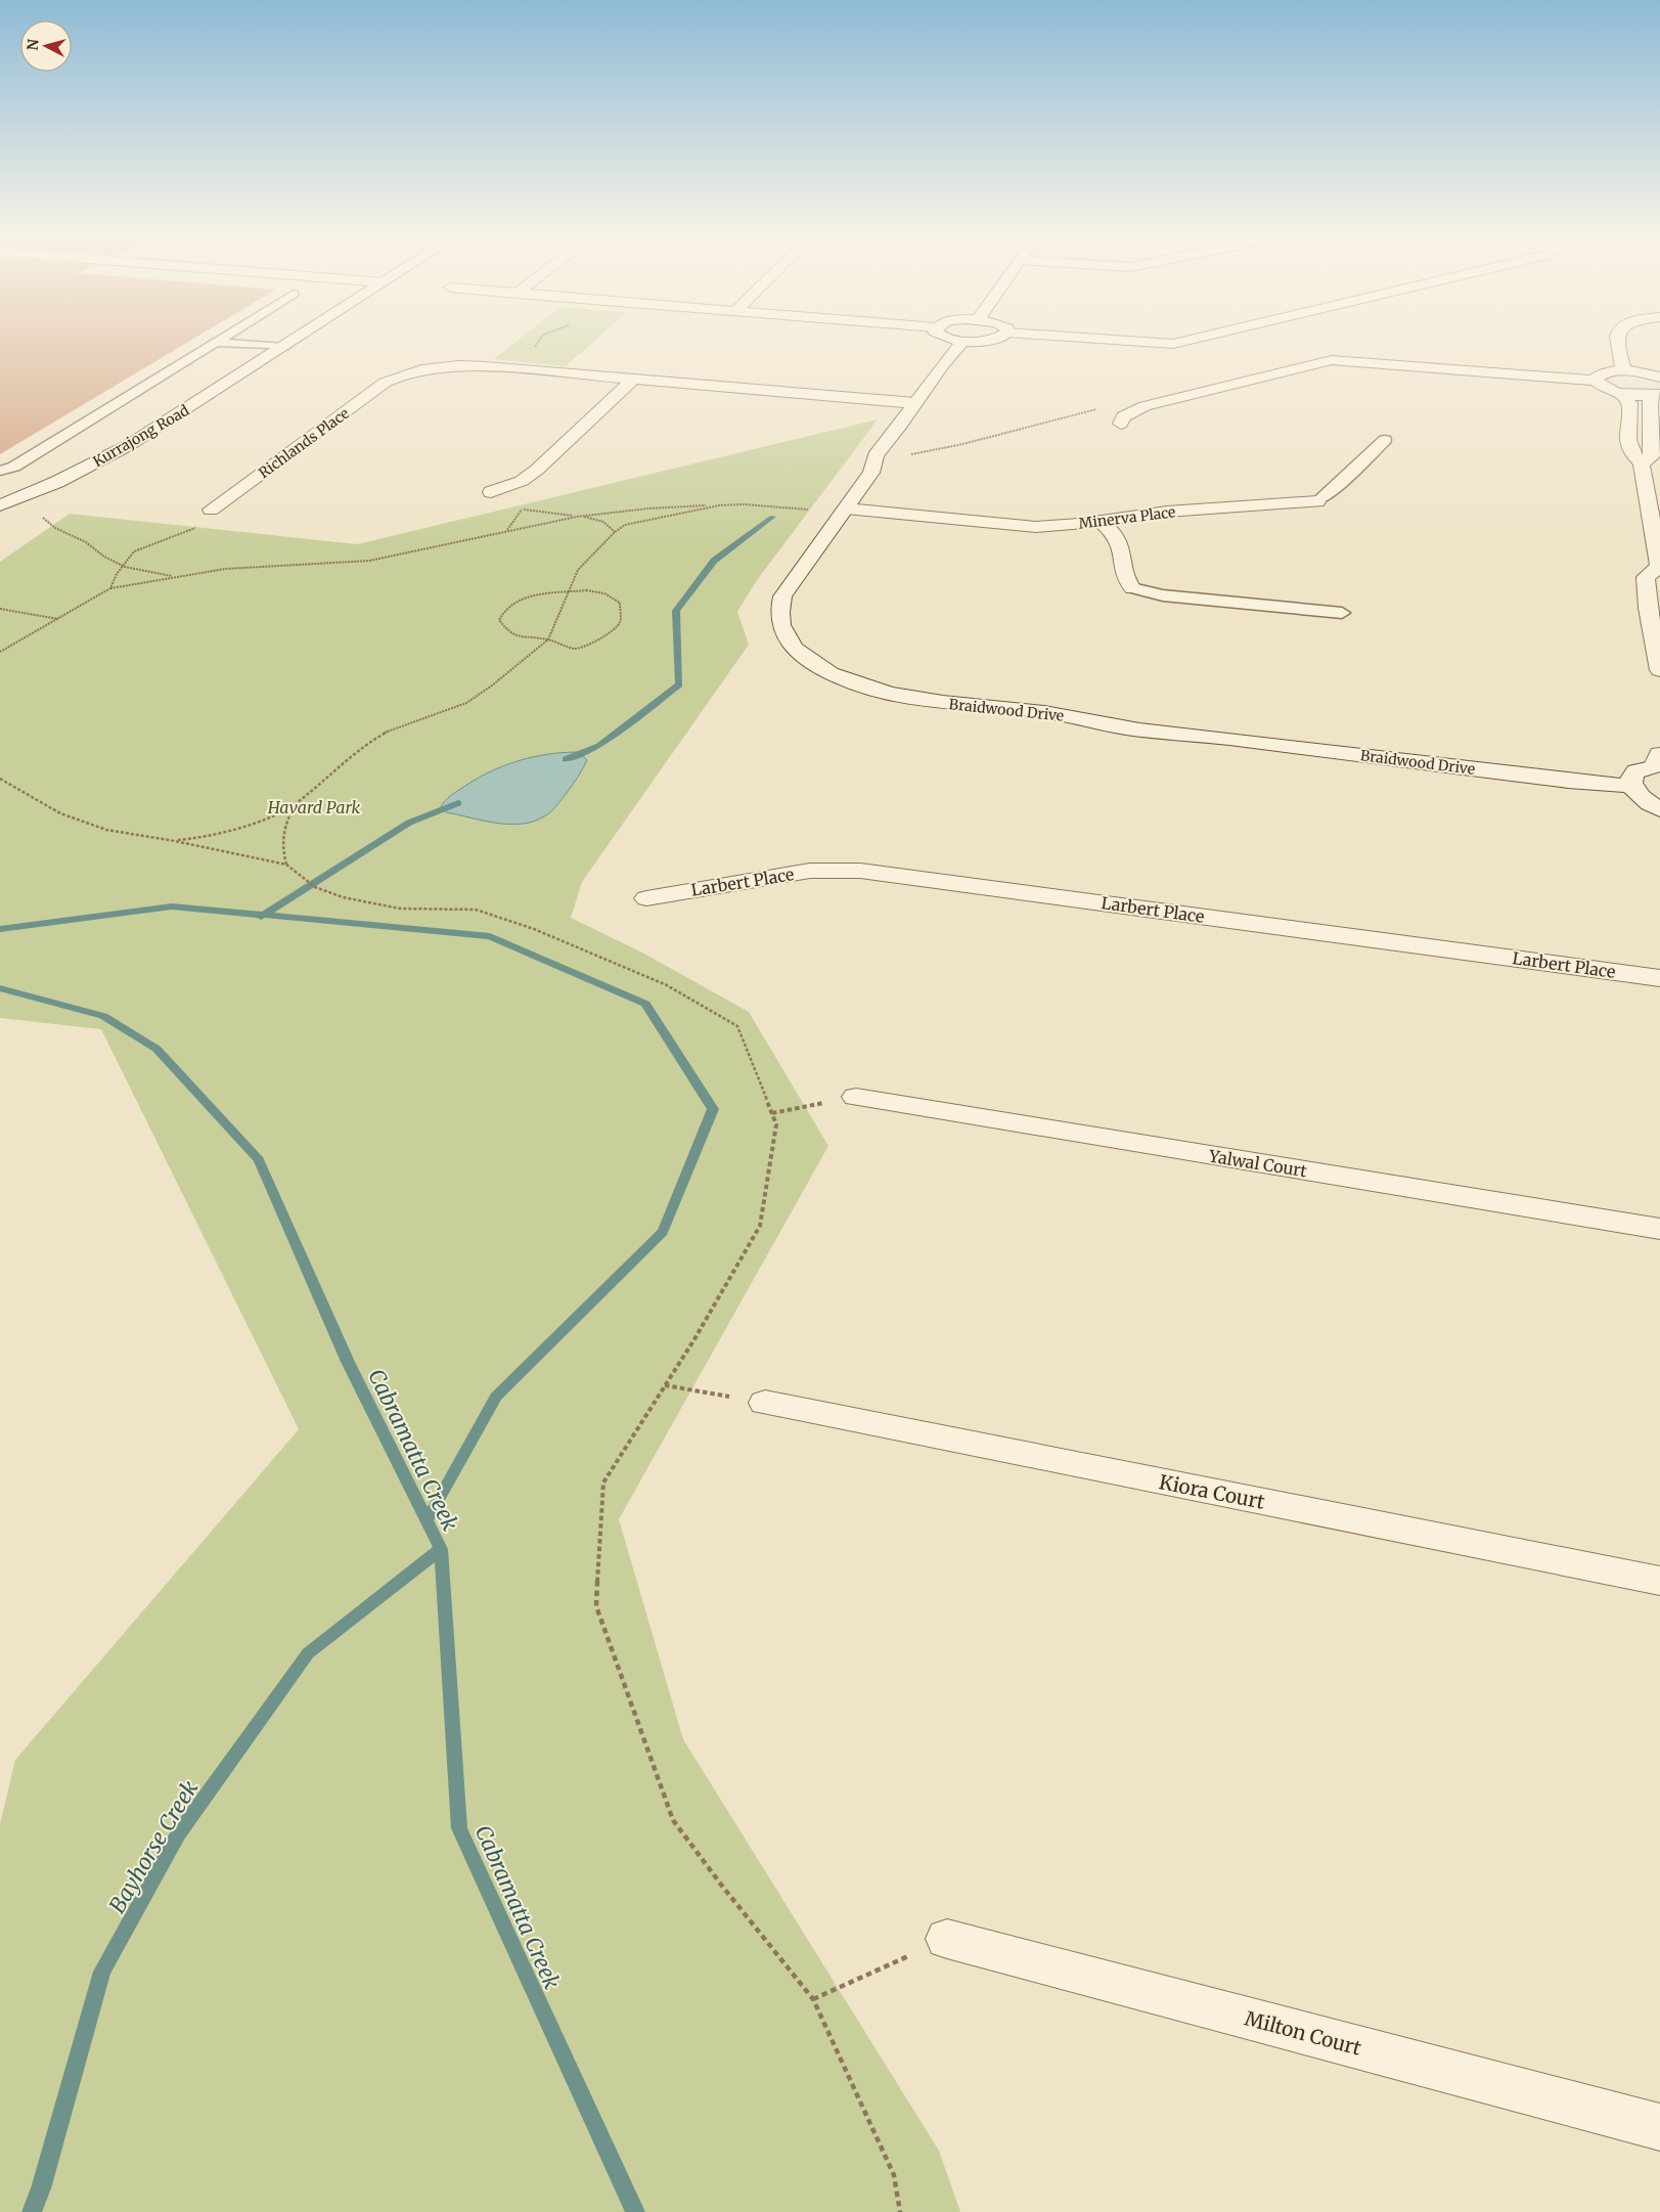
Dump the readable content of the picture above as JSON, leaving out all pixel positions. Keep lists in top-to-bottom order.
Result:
{
  "streets": {
    "street": [
      "Kurrajong Road",
      "Richlands Place",
      "Minerva Place",
      "Braidwood Drive",
      "Larbert Place",
      "Yalwal Court",
      "Kiora Court",
      "Milton Court"
    ]
  },
  "crossings": [
    ["Richlands Place", "Braidwood Drive"],
    ["Minerva Place", "Braidwood Drive"]
  ],
  "water": ["Cabramatta Creek", "Bayhorse Creek"],
  "parks": ["Havard Park"],
  "north": "left"
}
